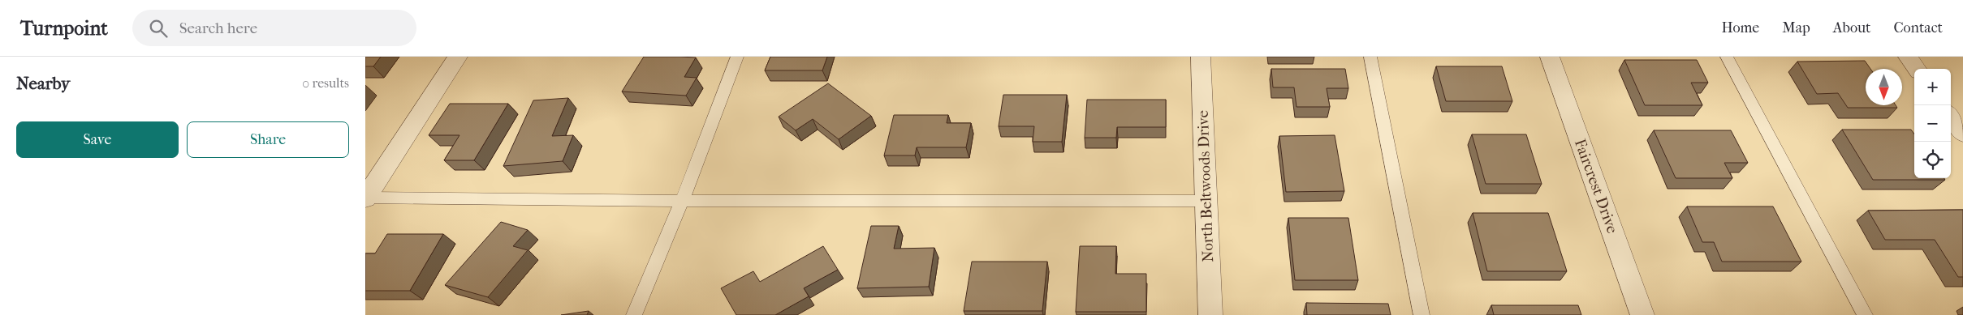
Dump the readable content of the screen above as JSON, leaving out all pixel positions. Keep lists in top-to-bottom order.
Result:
{
  "streets": {
    "street": ["North Beltwoods Drive", "Faircrest Drive"]
  },
  "north": "bottom",
  "page": {
    "header": "Turnpoint",
    "search": "Search here",
    "nav": [
      "Home",
      "Map",
      "About",
      "Contact"
    ],
    "heading": ["Nearby", "0 results"],
    "map_buttons": ["+", "−"],
    "buttons": ["Save", "Share"]
  }
}
